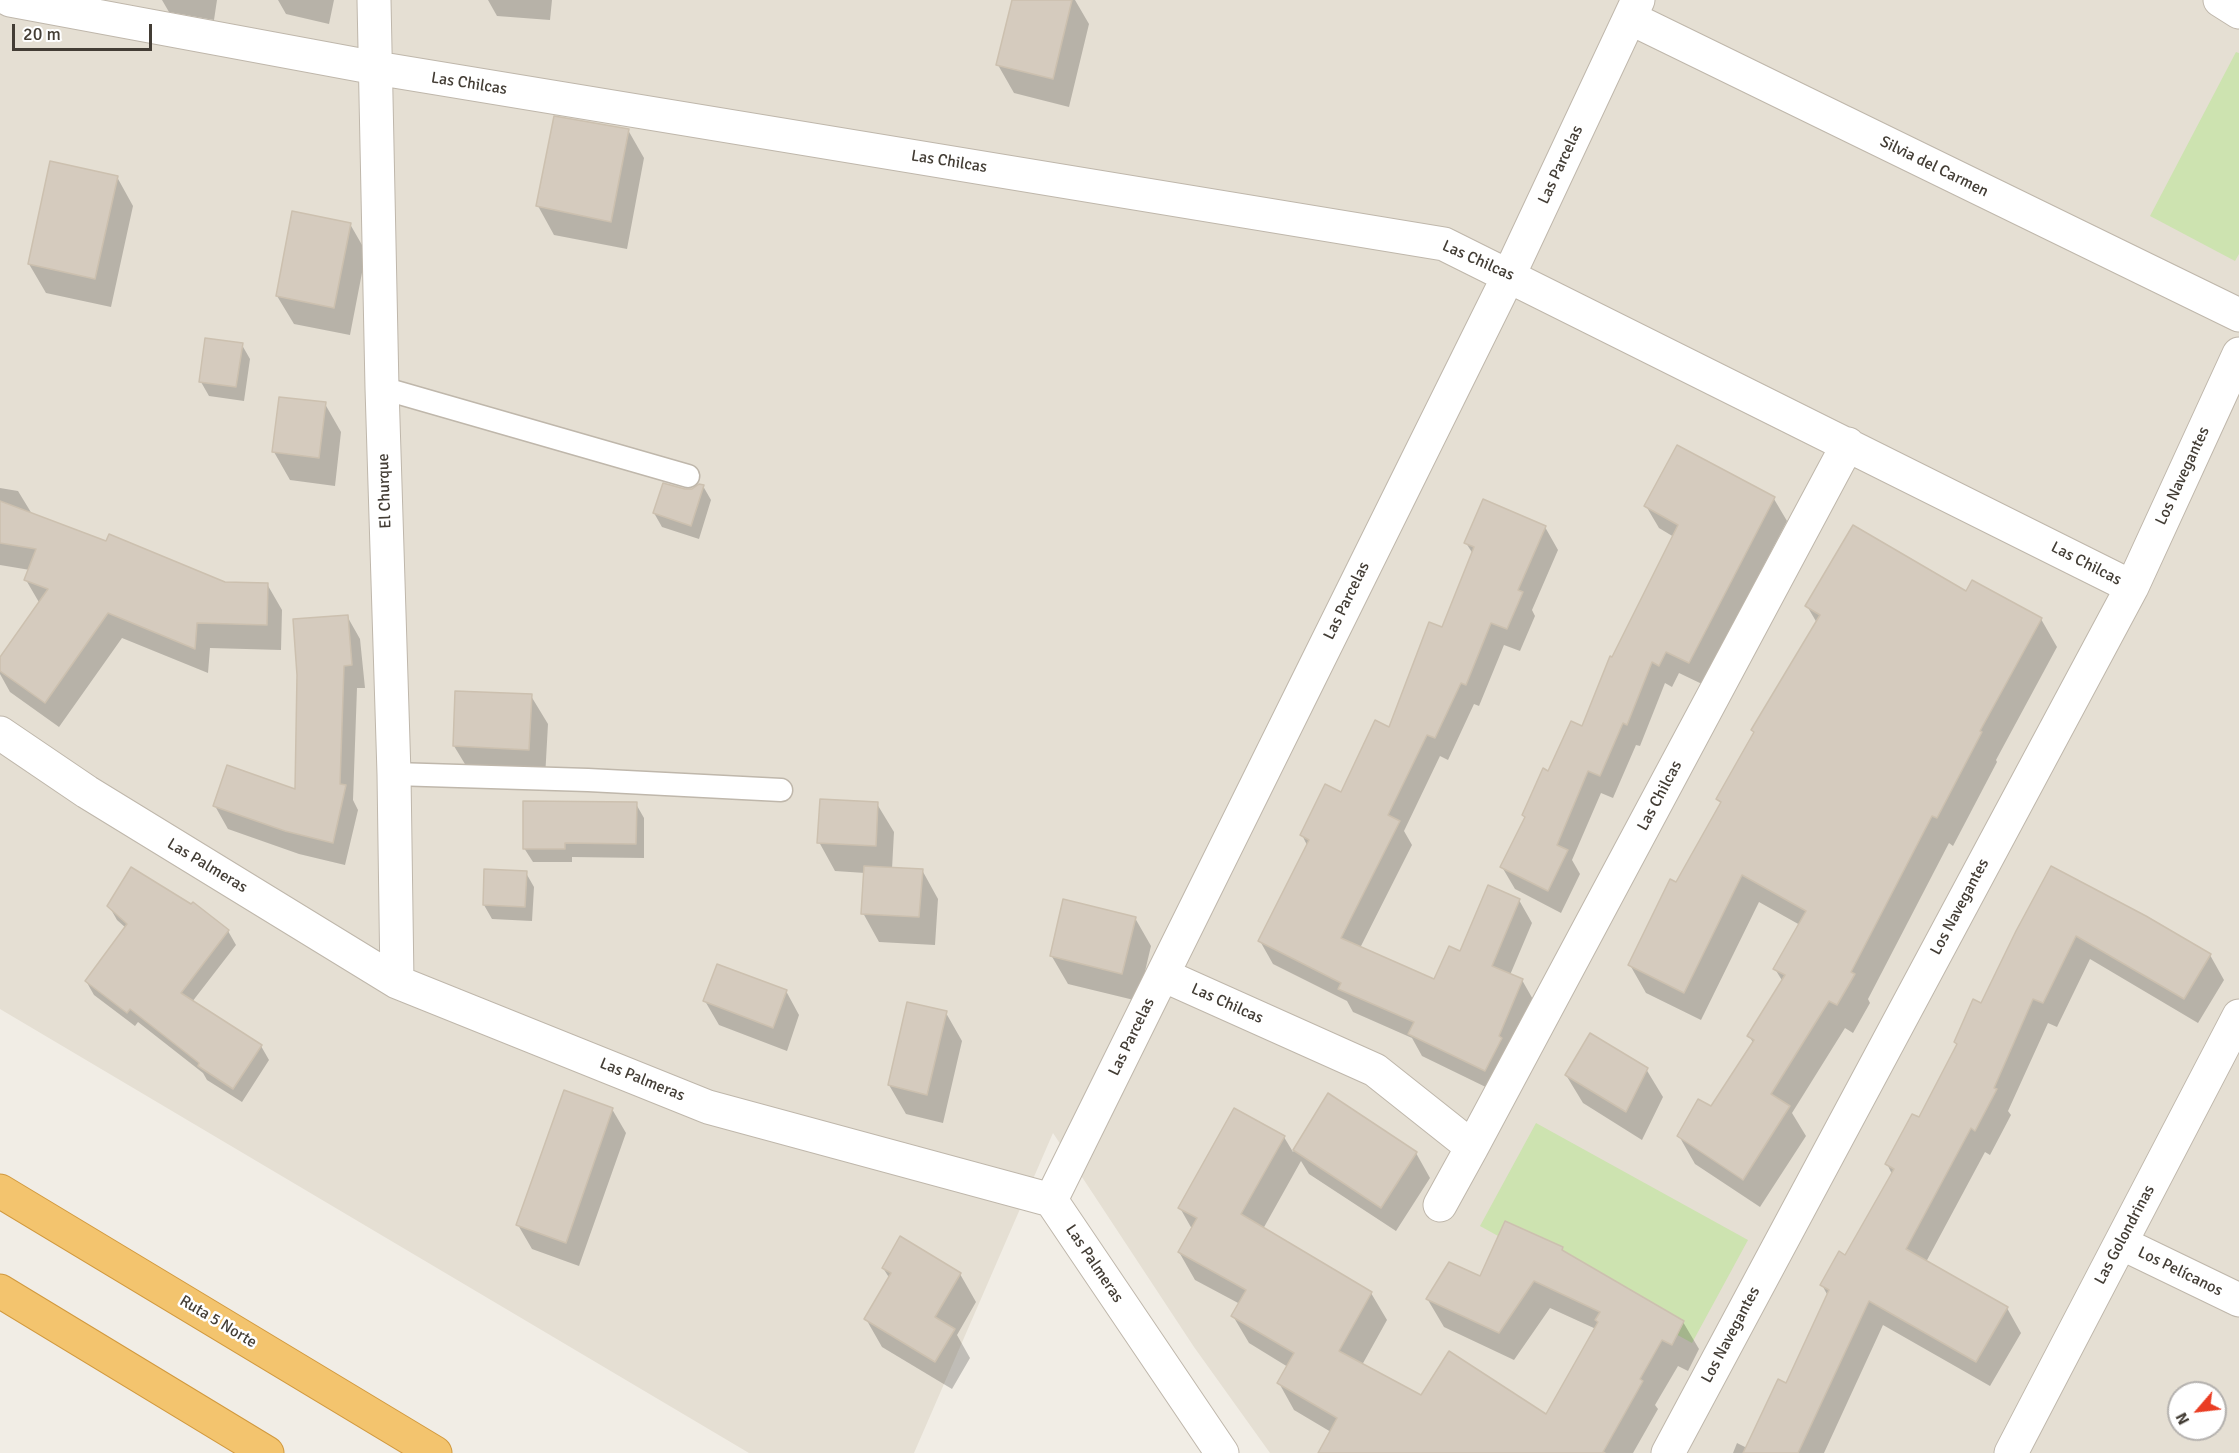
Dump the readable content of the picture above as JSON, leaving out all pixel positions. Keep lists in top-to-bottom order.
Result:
{
  "streets": {
    "highway": ["Ruta 5 Norte"],
    "street": [
      "Las Chilcas",
      "Las Parcelas",
      "Silvia del Carmen",
      "Los Navegantes",
      "El Churque",
      "Las Palmeras",
      "Las Golondrinas",
      "Los Pelícanos"
    ]
  },
  "crossings": [
    ["Las Chilcas", "Las Parcelas"],
    ["Las Chilcas", "Los Navegantes"],
    ["Las Chilcas", "El Churque"],
    ["Las Parcelas", "Silvia del Carmen"],
    ["Las Parcelas", "Las Palmeras"],
    ["El Churque", "Las Palmeras"],
    ["Las Golondrinas", "Los Pelícanos"]
  ],
  "scale_bar": "20 m",
  "north": "bottom left"
}
